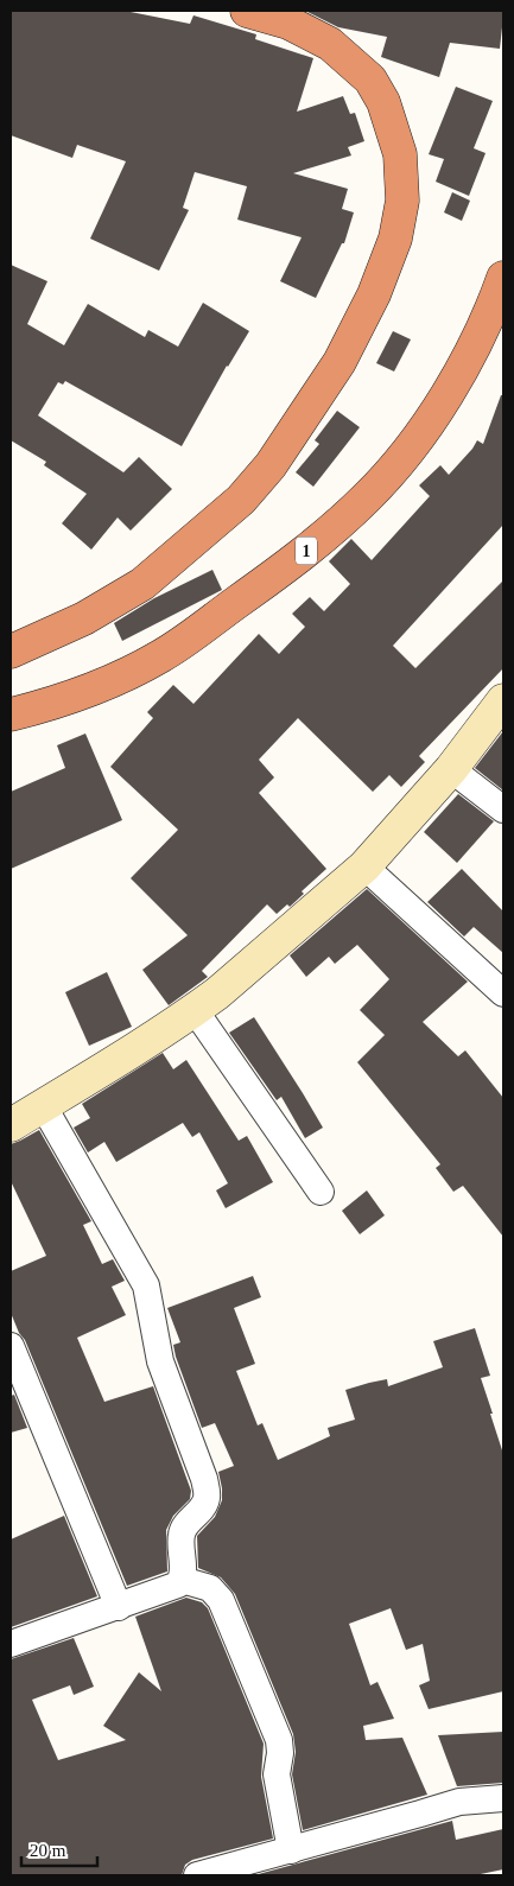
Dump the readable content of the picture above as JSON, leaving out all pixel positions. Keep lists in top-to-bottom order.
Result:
{
  "streets": {
    "highway": ["1"]
  },
  "scale_bar": "20 m"
}
